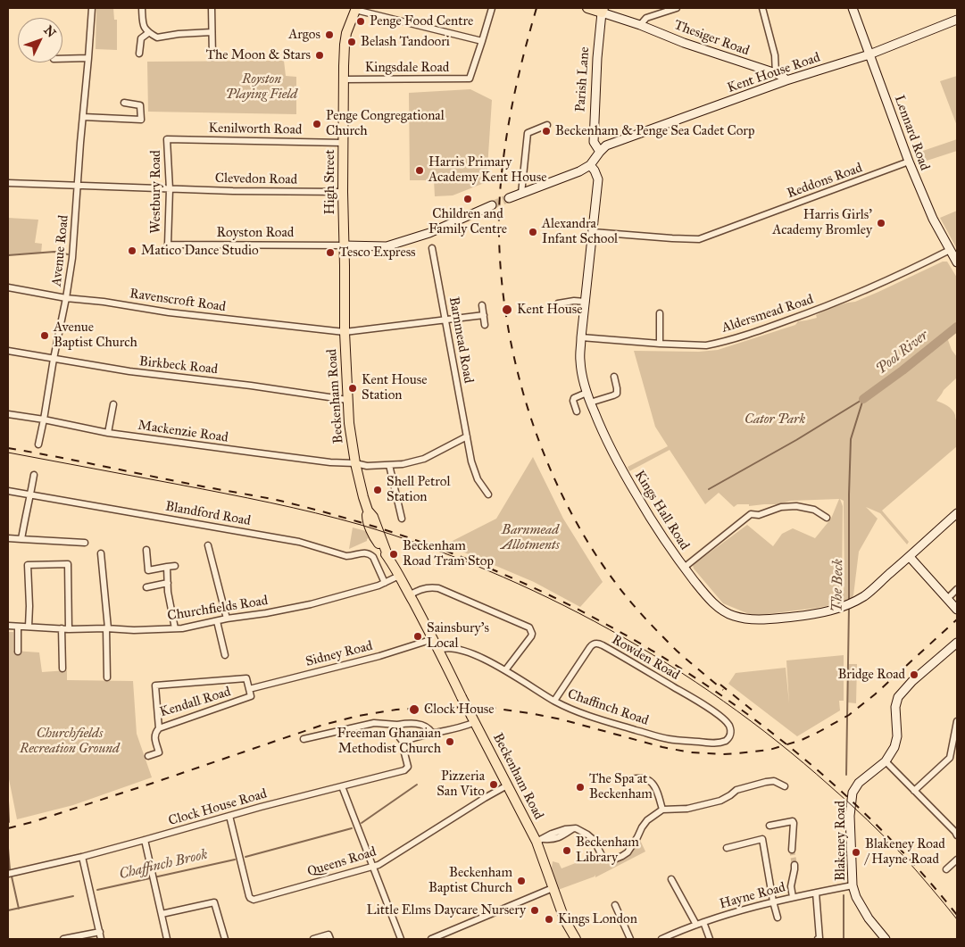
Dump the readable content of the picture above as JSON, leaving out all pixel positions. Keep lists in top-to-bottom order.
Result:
{
  "streets": {
    "main road": ["High Street", "Beckenham Road"],
    "street": [
      "Thesiger Road",
      "Kingsdale Road",
      "Kent House Road",
      "Parish Lane",
      "Kenilworth Road",
      "Lennard Road",
      "Clevedon Road",
      "Reddons Road",
      "Westbury Road",
      "Royston Road",
      "Avenue Road",
      "Ravenscroft Road",
      "Aldersmead Road",
      "Barnmead Road",
      "Birkbeck Road",
      "Mackenzie Road",
      "Kings Hall Road",
      "Blandford Road",
      "Churchfields Road",
      "Sidney Road",
      "Rowden Road",
      "Kendall Road",
      "Chaffinch Road",
      "Clock House Road",
      "Blakeney Road",
      "Queens Road",
      "Hayne Road"
    ]
  },
  "crossings": [
    ["Thesiger Road", "Kent House Road"],
    ["Thesiger Road", "Parish Lane"],
    ["Kingsdale Road", "High Street"],
    ["Kent House Road", "Parish Lane"],
    ["Kent House Road", "Lennard Road"],
    ["Kenilworth Road", "High Street"],
    ["Kenilworth Road", "Westbury Road"],
    ["Lennard Road", "Reddons Road"],
    ["Lennard Road", "Aldersmead Road"],
    ["Clevedon Road", "High Street"],
    ["Clevedon Road", "Westbury Road"],
    ["Clevedon Road", "Avenue Road"],
    ["Reddons Road", "Kings Hall Road"],
    ["High Street", "Royston Road"],
    ["High Street", "Ravenscroft Road"],
    ["High Street", "Beckenham Road"],
    ["Westbury Road", "Royston Road"],
    ["Avenue Road", "Ravenscroft Road"],
    ["Avenue Road", "Birkbeck Road"],
    ["Avenue Road", "Mackenzie Road"],
    ["Ravenscroft Road", "Barnmead Road"],
    ["Ravenscroft Road", "Beckenham Road"],
    ["Aldersmead Road", "Kings Hall Road"],
    ["Birkbeck Road", "Beckenham Road"],
    ["Beckenham Road", "Mackenzie Road"],
    ["Beckenham Road", "Churchfields Road"],
    ["Beckenham Road", "Sidney Road"],
    ["Beckenham Road", "Chaffinch Road"],
    ["Beckenham Road", "Queens Road"],
    ["Blandford Road", "Churchfields Road"],
    ["Sidney Road", "Kendall Road"],
    ["Rowden Road", "Chaffinch Road"],
    ["Clock House Road", "Queens Road"],
    ["Blakeney Road", "Hayne Road"]
  ],
  "water": ["Pool River", "The Beck", "Chaffinch Brook"],
  "parks": [
    "Royston Playing Field",
    "Cator Park",
    "Barnmead Allotments",
    "Churchfields Recreation Ground"
  ],
  "places": [
    "Penge Food Centre",
    "Argos",
    "Belash Tandoori",
    "The Moon & Stars",
    "Penge Congregational Church",
    "Beckenham & Penge Sea Cadet Corp",
    "Harris Primary Academy Kent House",
    "Children and Family Centre",
    "Harris Girls' Academy Bromley",
    "Alexandra Infant School",
    "Matico Dance Studio",
    "Tesco Express",
    "Kent House",
    "Avenue Baptist Church",
    "Kent House Station",
    "Shell Petrol Station",
    "Beckenham Road Tram Stop",
    "Sainsbury's Local",
    "Bridge Road",
    "Clock House",
    "Freeman Ghanaian Methodist Church",
    "Pizzeria San Vito",
    "The Spa at Beckenham",
    "Beckenham Library",
    "Blakeney Road / Hayne Road",
    "Beckenham Baptist Church",
    "Little Elms Daycare Nursery",
    "Kings London"
  ],
  "north": "top right"
}
